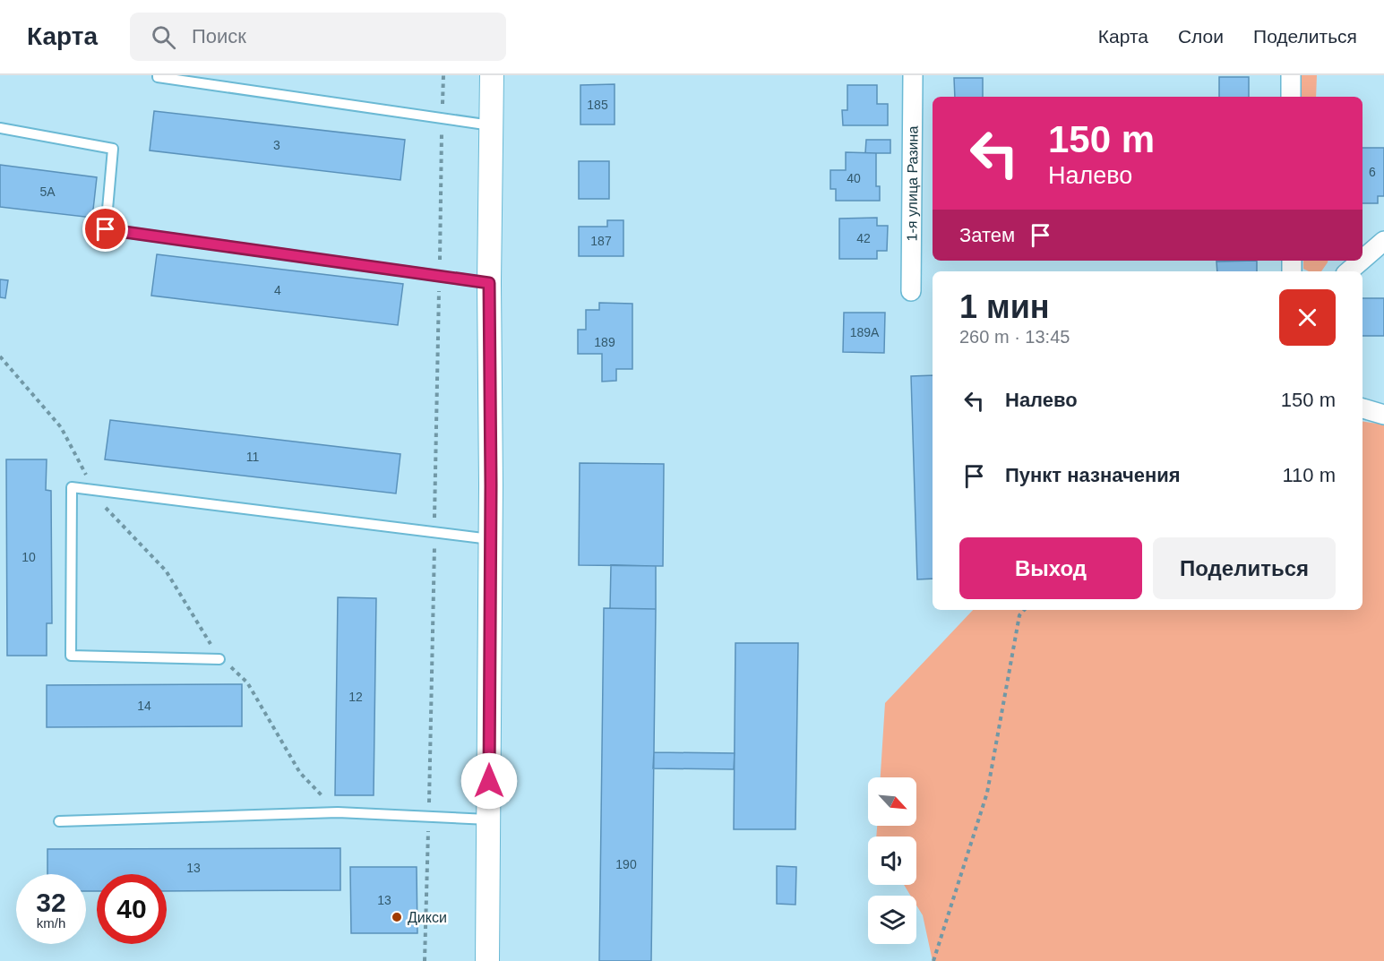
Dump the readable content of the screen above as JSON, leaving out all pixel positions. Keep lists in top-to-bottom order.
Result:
{
  "streets": {
    "street": ["1-я улица Разина"]
  },
  "places": ["Дикси"],
  "house_numbers": [
    "185",
    "3",
    "6",
    "40",
    "5А",
    "42",
    "187",
    "4",
    "189А",
    "189",
    "11",
    "10",
    "12",
    "14",
    "190",
    "13",
    "13"
  ],
  "north": "bottom right",
  "page": {
    "header": "Карта",
    "search": "Поиск",
    "nav": ["Карта", "Слои", "Поделиться"],
    "turn": ["150 m", "Налево"],
    "then": "Затем",
    "heading": ["1 мин", "260 m · 13:45"],
    "list": [
      {
        "name": "Налево",
        "value": "150 m"
      },
      {
        "name": "Пункт назначения",
        "value": "110 m"
      }
    ],
    "buttons": ["Выход", "Поделиться"],
    "speed": "32 km/h",
    "limit": "40"
  }
}
